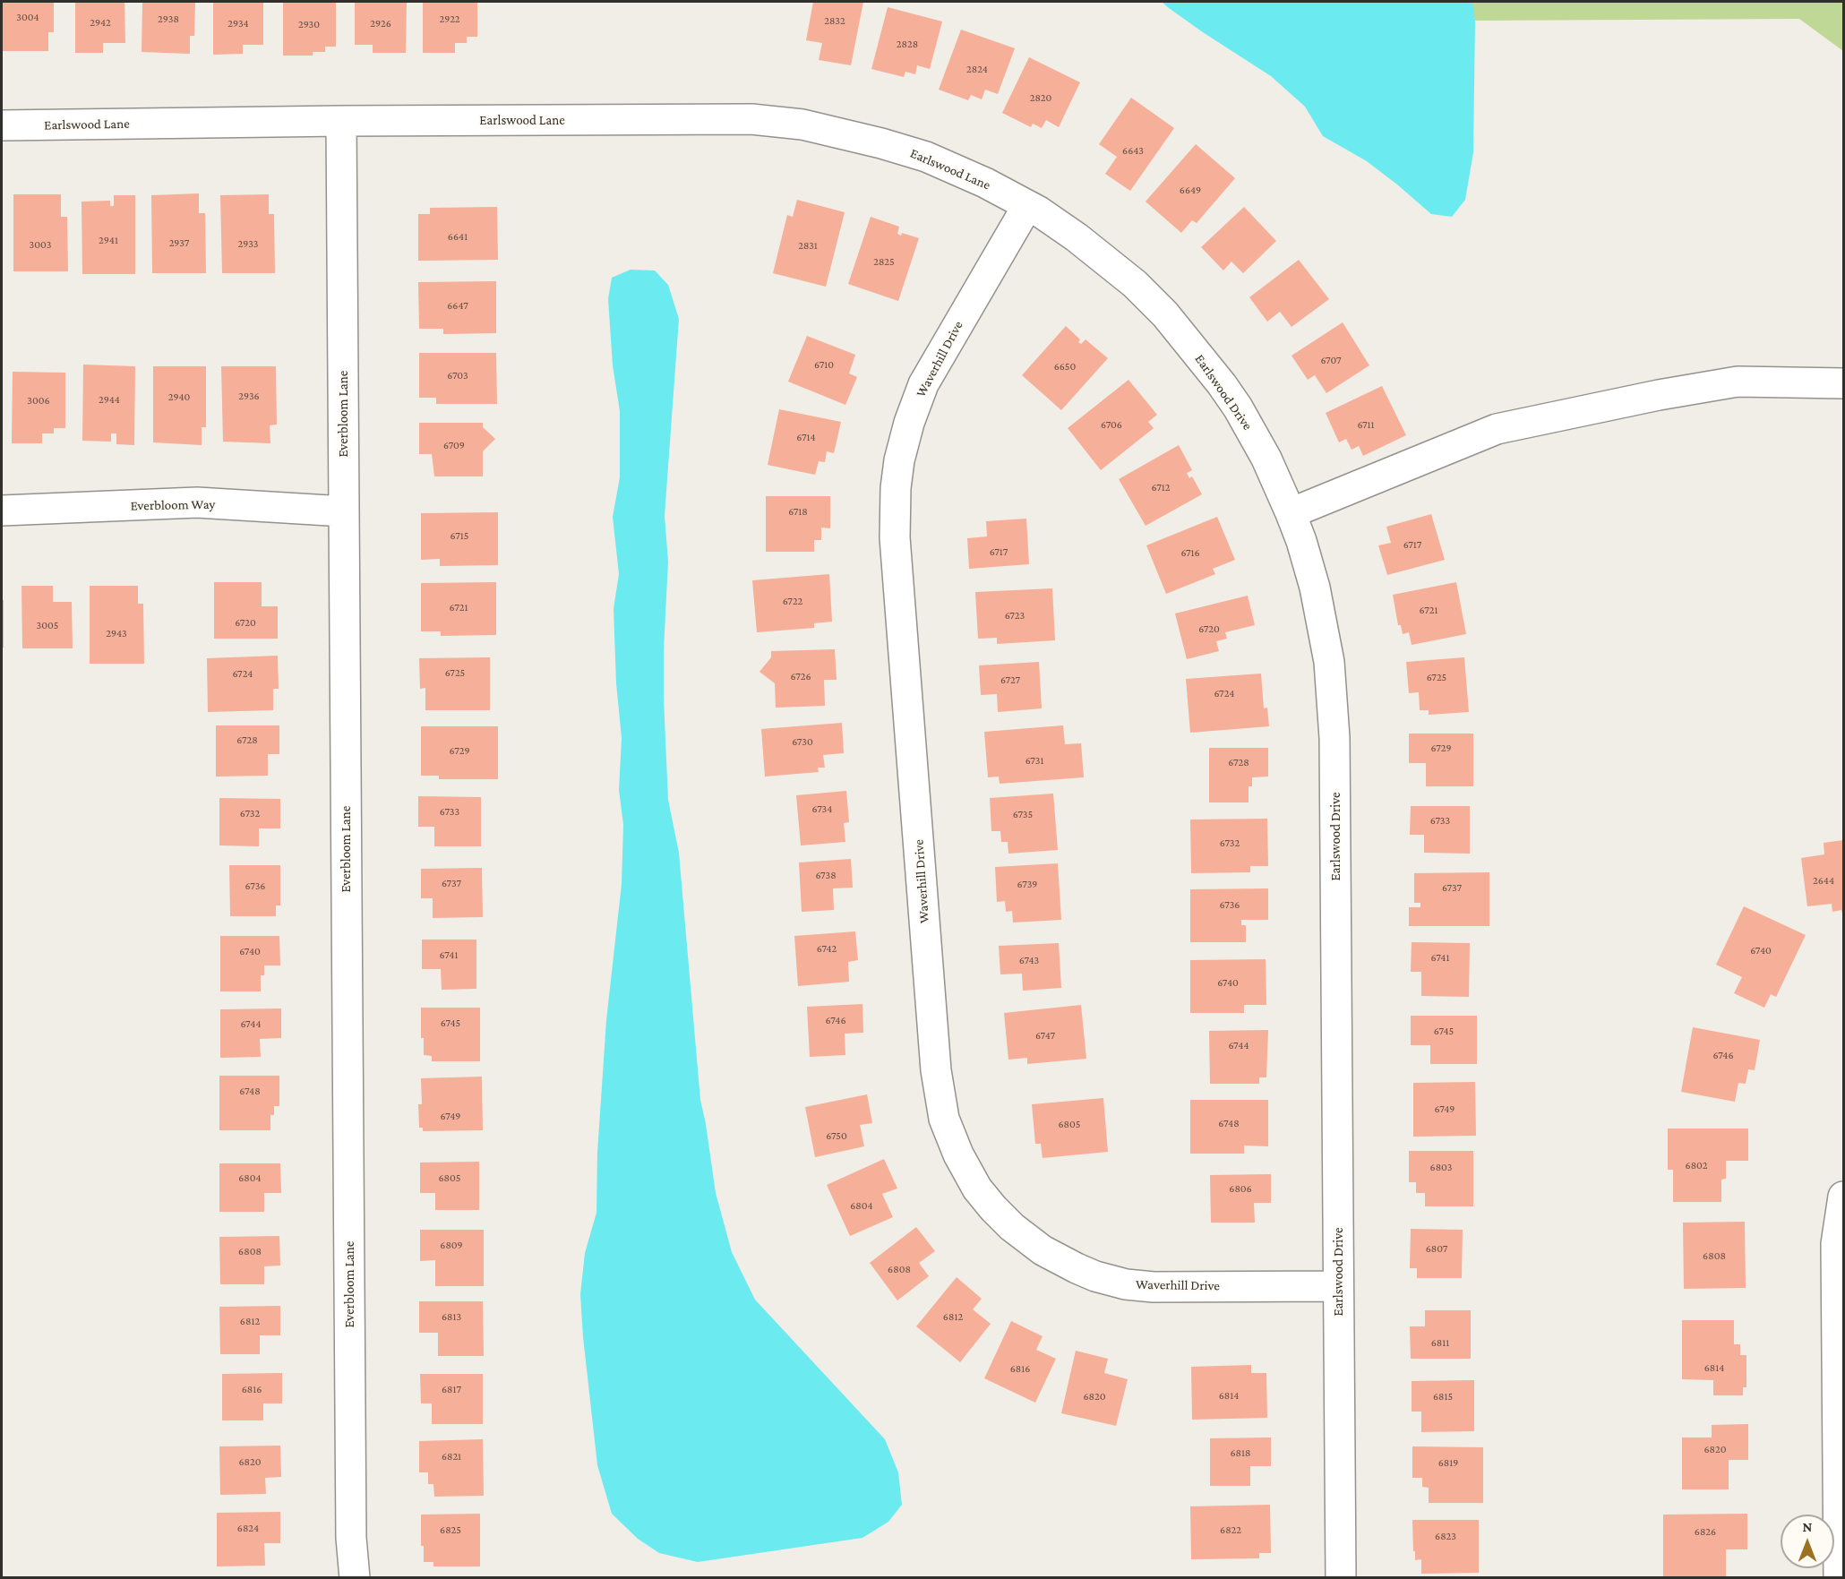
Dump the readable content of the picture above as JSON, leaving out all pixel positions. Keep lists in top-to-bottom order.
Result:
{
  "streets": {
    "street": [
      "Earlswood Lane",
      "Waverhill Drive",
      "Earlswood Drive",
      "Everbloom Lane",
      "Everbloom Way"
    ]
  },
  "crossings": [
    ["Earlswood Lane", "Waverhill Drive"],
    ["Earlswood Lane", "Earlswood Drive"],
    ["Earlswood Lane", "Everbloom Lane"],
    ["Waverhill Drive", "Earlswood Drive"],
    ["Everbloom Lane", "Everbloom Way"]
  ],
  "house_numbers": [
    "3004",
    "2938",
    "2922",
    "2832",
    "2942",
    "2934",
    "2926",
    "2930",
    "2828",
    "2824",
    "2820",
    "6643",
    "6649",
    "6641",
    "2941",
    "2937",
    "2933",
    "3003",
    "2831",
    "2825",
    "6647",
    "6707",
    "6710",
    "6650",
    "6703",
    "2936",
    "2940",
    "2944",
    "3006",
    "6706",
    "6711",
    "6714",
    "6709",
    "6712",
    "6718",
    "6715",
    "6717",
    "6717",
    "6716",
    "6722",
    "6721",
    "6721",
    "6723",
    "6720",
    "3005",
    "6720",
    "2943",
    "6725",
    "6724",
    "6726",
    "6725",
    "6727",
    "6724",
    "6728",
    "6730",
    "6729",
    "6729",
    "6731",
    "6728",
    "6734",
    "6733",
    "6732",
    "6735",
    "6733",
    "6732",
    "6738",
    "2644",
    "6737",
    "6739",
    "6736",
    "6737",
    "6736",
    "6742",
    "6740",
    "6740",
    "6741",
    "6741",
    "6743",
    "6740",
    "6746",
    "6745",
    "6744",
    "6745",
    "6747",
    "6744",
    "6746",
    "6748",
    "6749",
    "6749",
    "6748",
    "6805",
    "6750",
    "6802",
    "6803",
    "6804",
    "6805",
    "6806",
    "6804",
    "6809",
    "6807",
    "6808",
    "6808",
    "6808",
    "6813",
    "6812",
    "6812",
    "6811",
    "6814",
    "6816",
    "6816",
    "6817",
    "6814",
    "6820",
    "6815",
    "6820",
    "6818",
    "6821",
    "6820",
    "6819",
    "6824",
    "6825",
    "6822",
    "6826",
    "6823"
  ],
  "north": "top"
}
